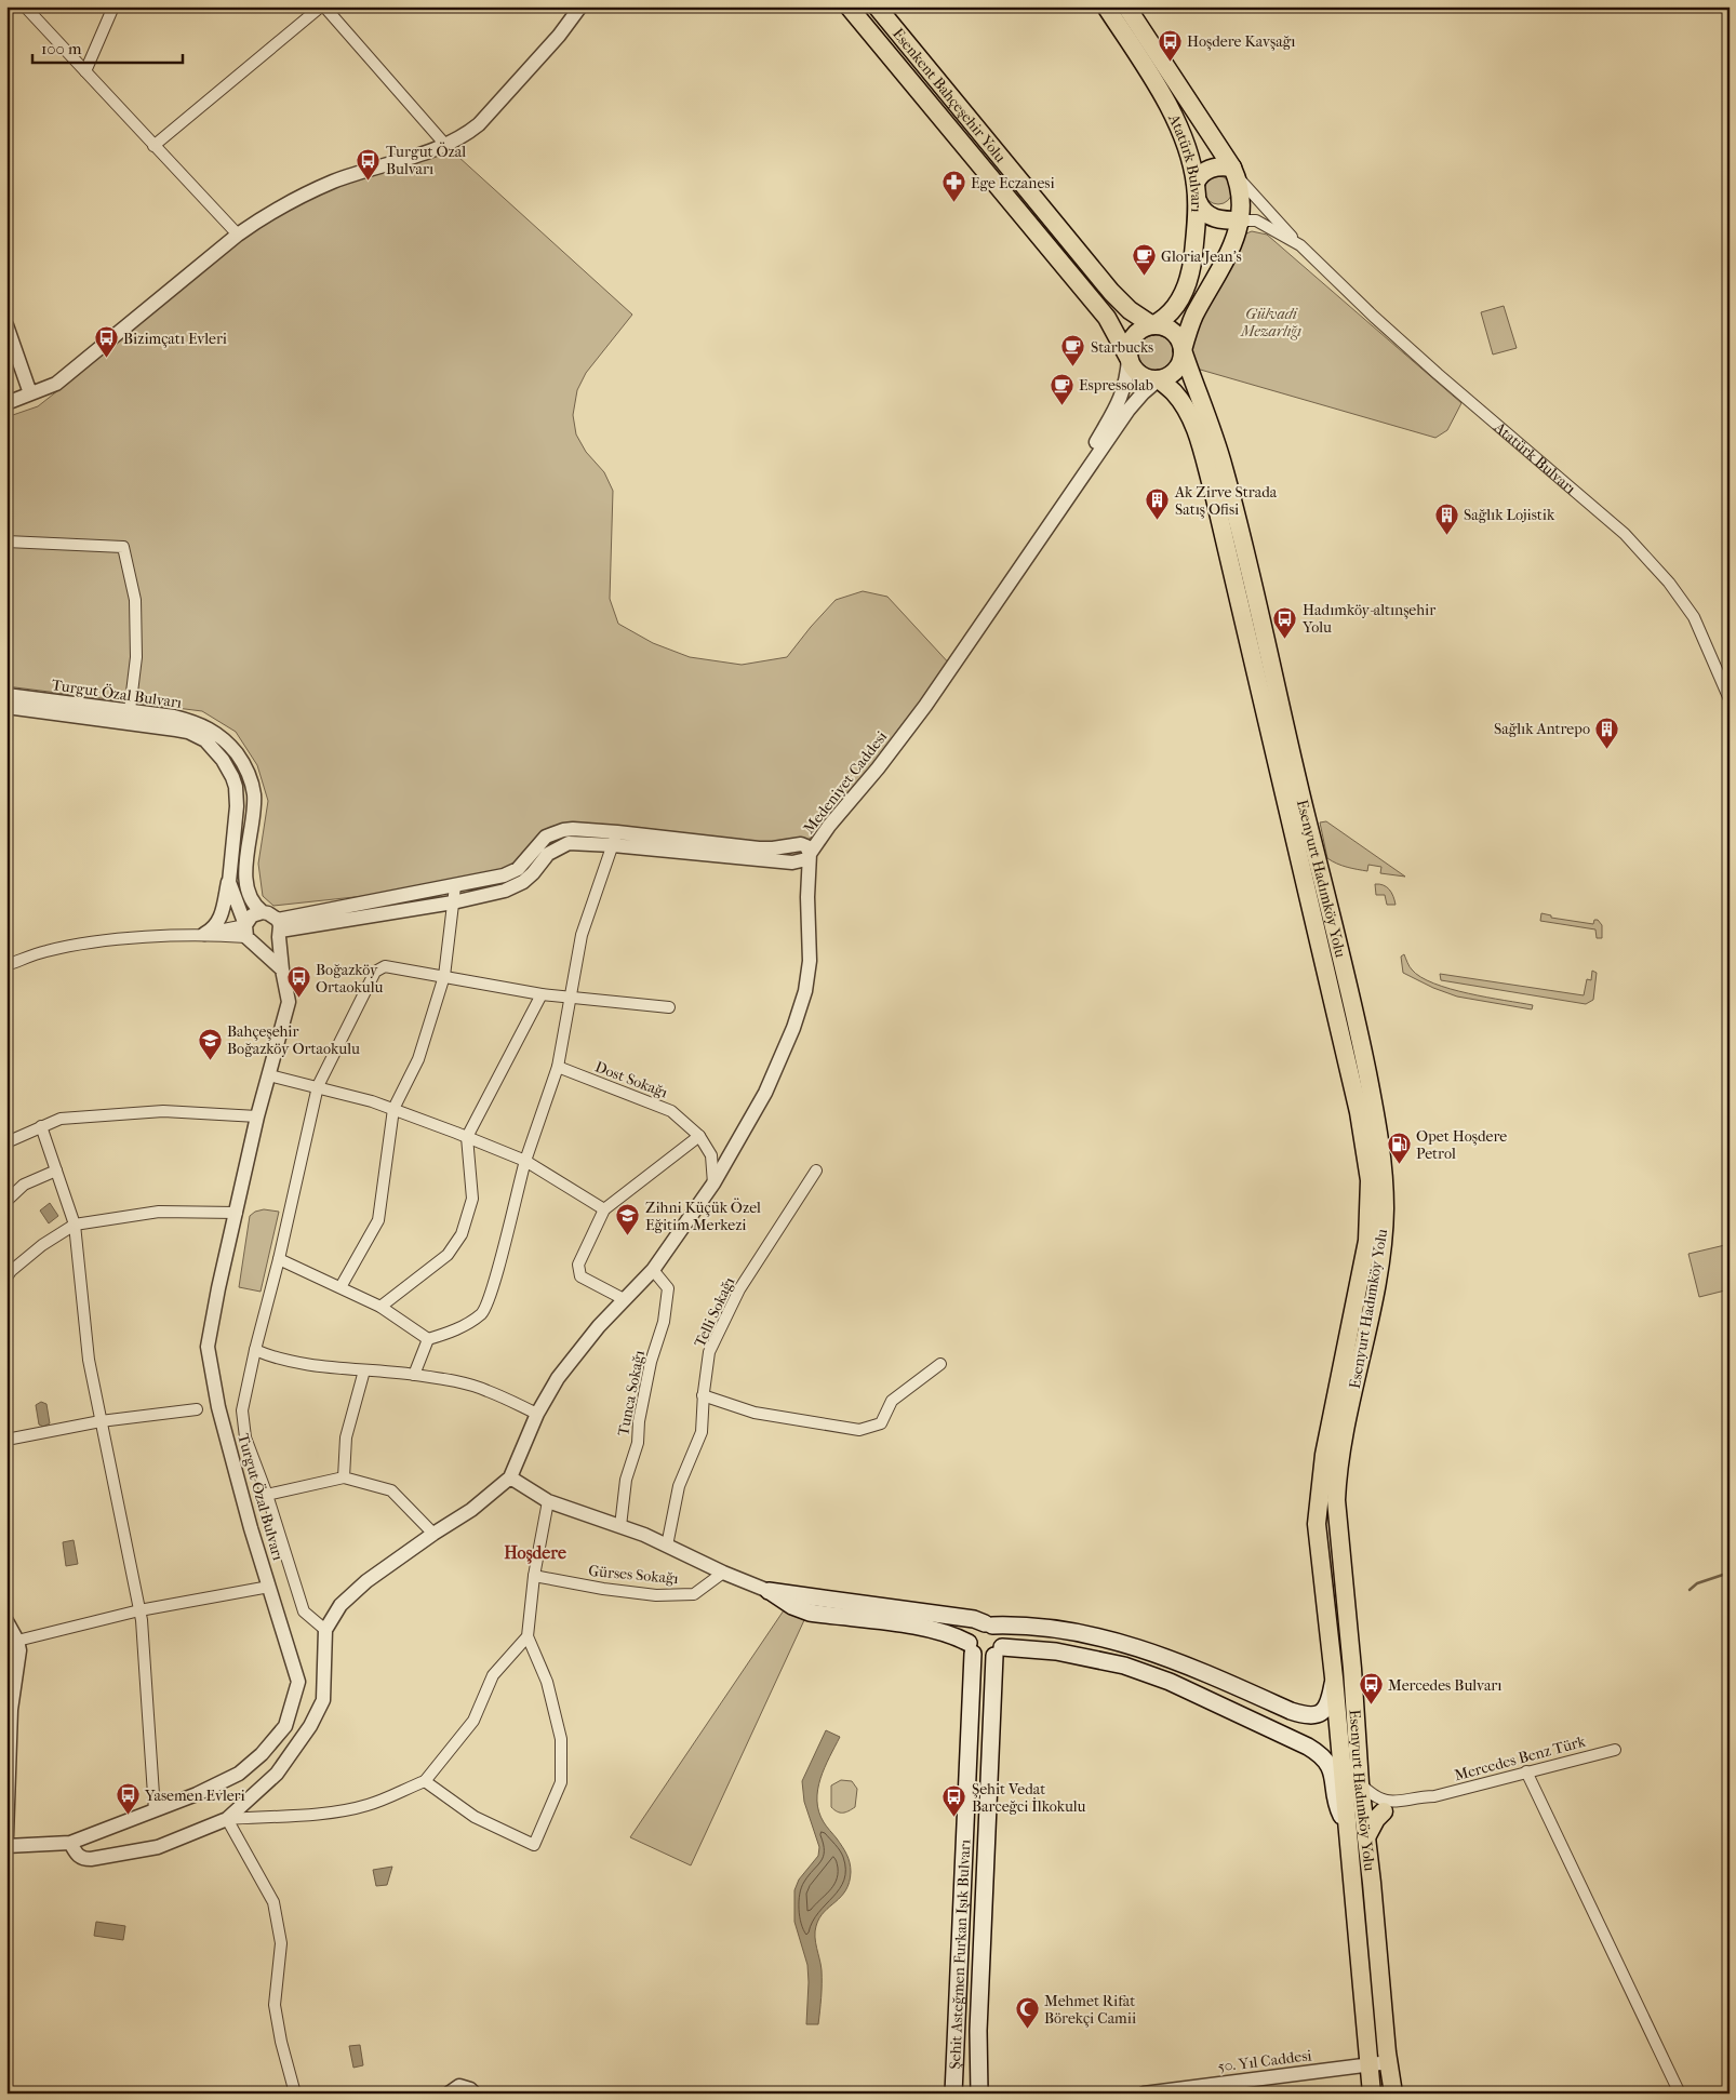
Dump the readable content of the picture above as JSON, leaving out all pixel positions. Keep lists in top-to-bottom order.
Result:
{
  "streets": {
    "main road": [
      "Esenkent Bahçeşehir Yolu",
      "Atatürk Bulvarı",
      "Esenyurt Hadımköy Yolu",
      "Şehit Asteğmen Furkan Işık Bulvarı"
    ],
    "street": [
      "Turgut Özal Bulvarı",
      "Medeniyet Caddesi",
      "Dost Sokağı",
      "Telli Sokağı",
      "Tunca Sokağı",
      "Gürses Sokağı",
      "Mercedes Benz Türk",
      "50. Yıl Caddesi"
    ]
  },
  "crossings": [
    ["Esenkent Bahçeşehir Yolu", "Atatürk Bulvarı"],
    ["Esenkent Bahçeşehir Yolu", "Esenyurt Hadımköy Yolu"],
    ["Atatürk Bulvarı", "Esenyurt Hadımköy Yolu"],
    ["Medeniyet Caddesi", "Dost Sokağı"],
    ["Medeniyet Caddesi", "Tunca Sokağı"],
    ["Esenyurt Hadımköy Yolu", "Mercedes Benz Türk"],
    ["Esenyurt Hadımköy Yolu", "50. Yıl Caddesi"]
  ],
  "districts": ["Hoşdere"],
  "parks": ["Gülvadi Mezarlığı"],
  "places": {
    "bus stop": [
      "Hoşdere Kavşağı",
      "Turgut Özal Bulvarı",
      "Bizimçatı Evleri",
      "Hadımköy-altınşehir Yolu",
      "Boğazköy Ortaokulu",
      "Mercedes Bulvarı",
      "Yasemen Evleri",
      "Şehit Vedat Barceğci İlkokulu"
    ],
    "pharmacy": ["Ege Eczanesi"],
    "cafe": ["Gloria Jean's", "Starbucks", "Espressolab"],
    "building": ["Ak Zirve Strada Satış Ofisi", "Sağlık Lojistik", "Sağlık Antrepo"],
    "school or university": ["Bahçeşehir Boğazköy Ortaokulu", "Zihni Küçük Özel Eğitim Merkezi"],
    "fuel station": ["Opet Hoşdere Petrol"],
    "mosque": ["Mehmet Rifat Börekçi Camii"]
  },
  "scale_bar": "100 m"
}
